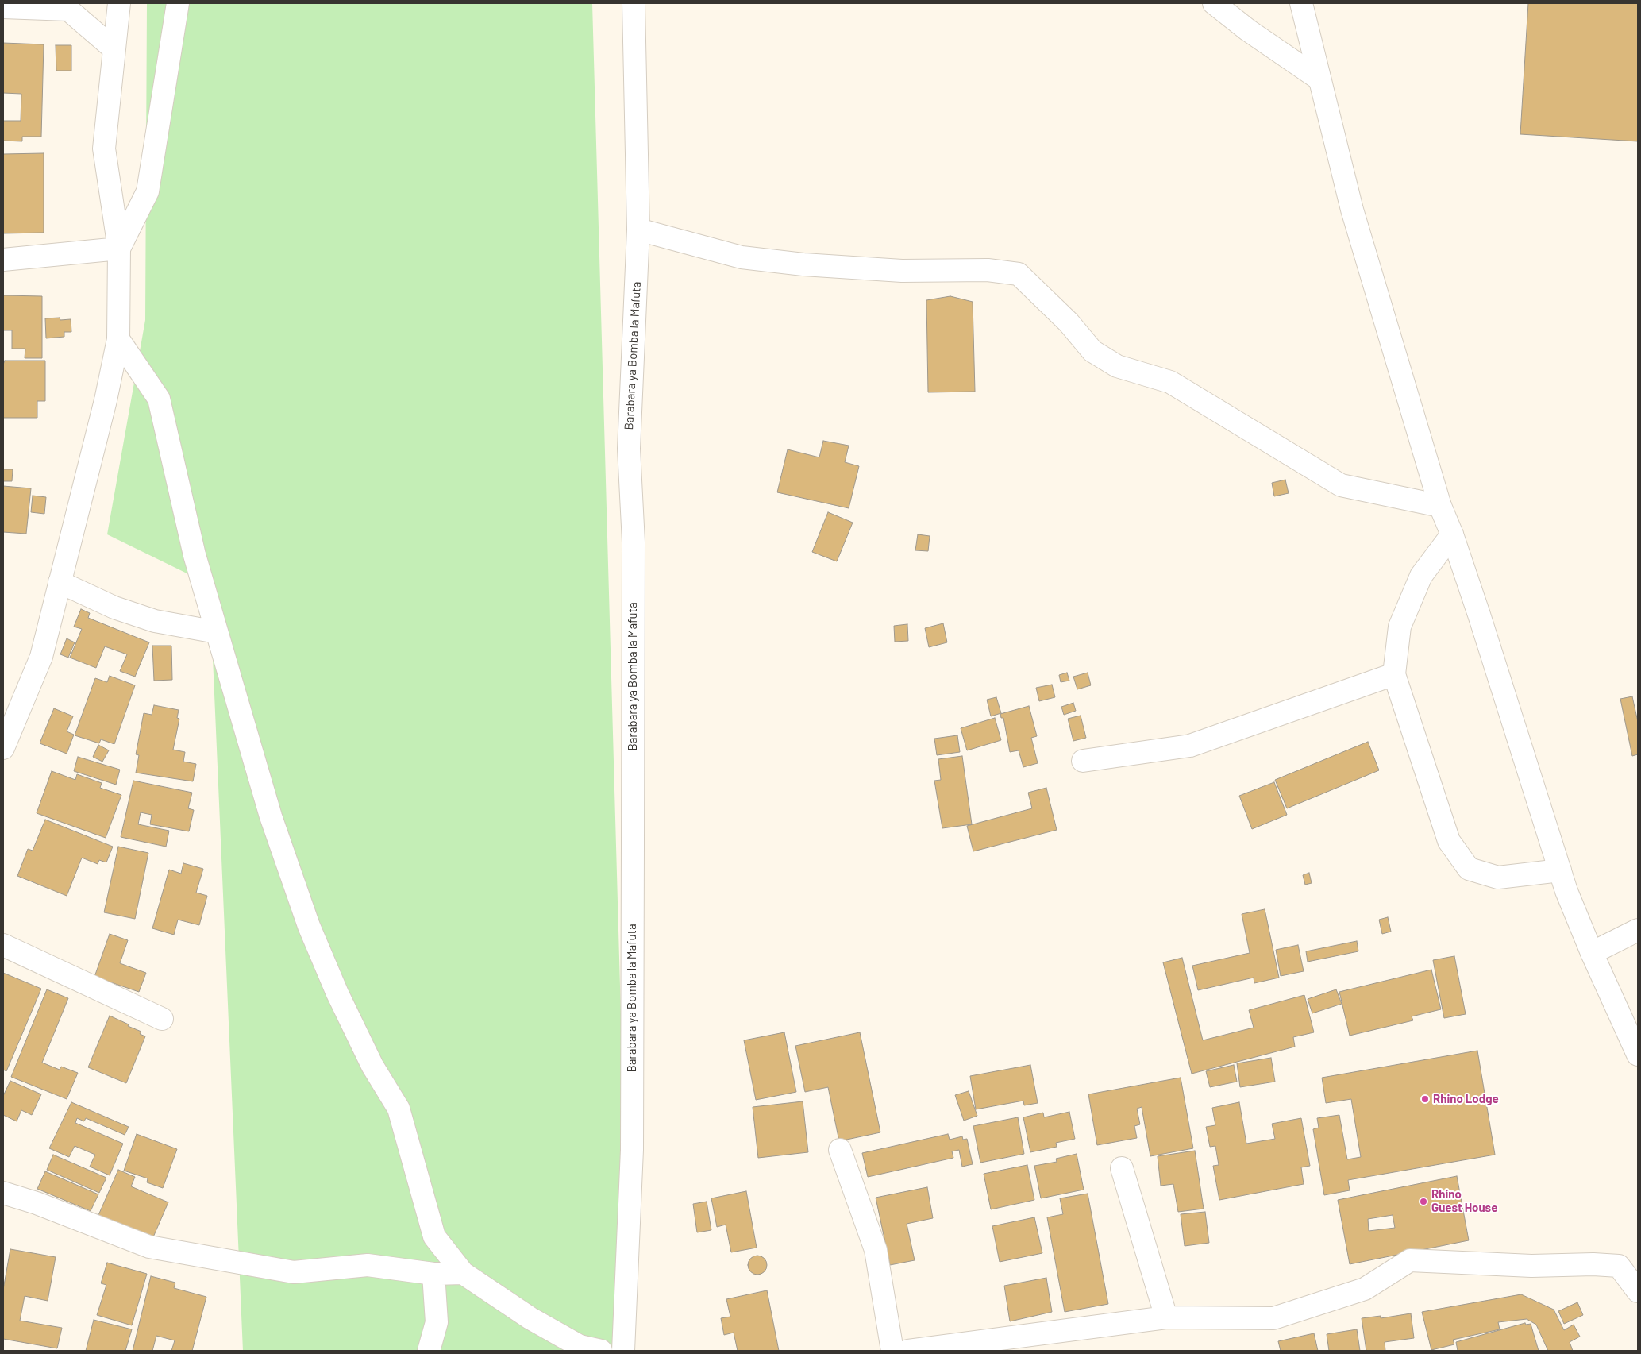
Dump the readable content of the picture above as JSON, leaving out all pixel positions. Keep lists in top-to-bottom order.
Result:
{
  "streets": {
    "main road": ["Barabara ya Bomba la Mafuta"]
  },
  "places": ["Rhino Lodge", "Rhino Guest House"]
}
